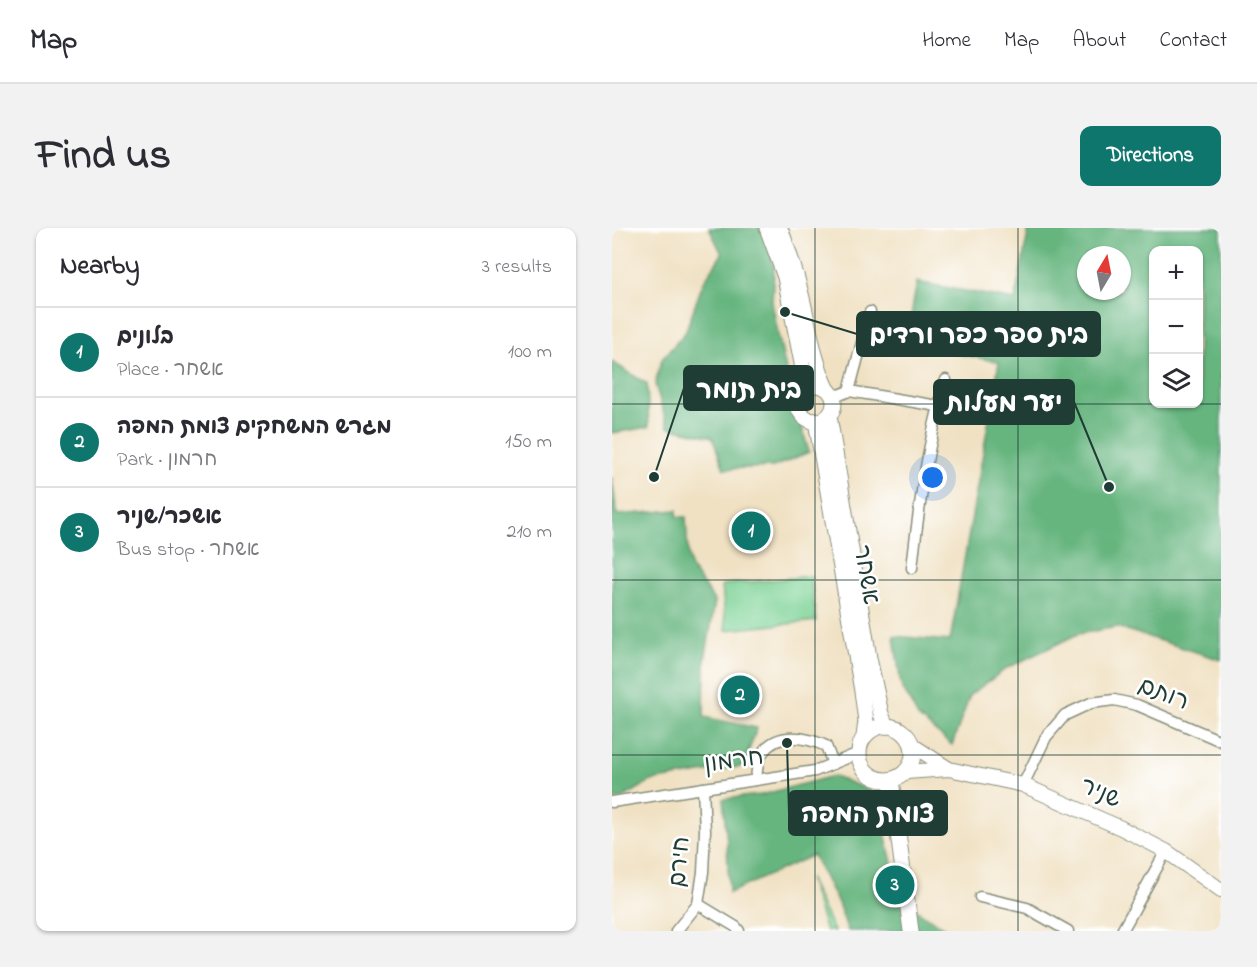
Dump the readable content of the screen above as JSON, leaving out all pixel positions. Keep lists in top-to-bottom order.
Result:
{
  "streets": {
    "main road": ["אשחר"],
    "street": [
      "רותם",
      "חרמון",
      "שניר",
      "חירם"
    ]
  },
  "crossings": [
    ["אשחר", "חרמון"],
    ["אשחר", "שניר"],
    ["רותם", "שניר"],
    ["חרמון", "שניר"],
    ["חרמון", "חירם"]
  ],
  "places": [
    "בית ספר כפר ורדים",
    "בית תומר",
    "יער מעלות",
    "צומת המפה"
  ],
  "north": "top",
  "page": {
    "header": "Map",
    "nav": [
      "Home",
      "Map",
      "About",
      "Contact"
    ],
    "title": "Find us",
    "buttons": "Directions",
    "heading": ["Nearby", "3 results"],
    "map_buttons": ["+", "−"],
    "list": [
      {
        "mark": "1",
        "name": "בלונים",
        "note": "Place · אשחר",
        "value": "100 m"
      },
      {
        "mark": "2",
        "name": "מגרש המשחקים צומת המפה",
        "note": "Park · חרמון",
        "value": "150 m"
      },
      {
        "mark": "3",
        "name": "אשכר/שניר",
        "note": "Bus stop · אשחר",
        "value": "210 m"
      }
    ],
    "pins": ["1", "2", "3"]
  }
}
